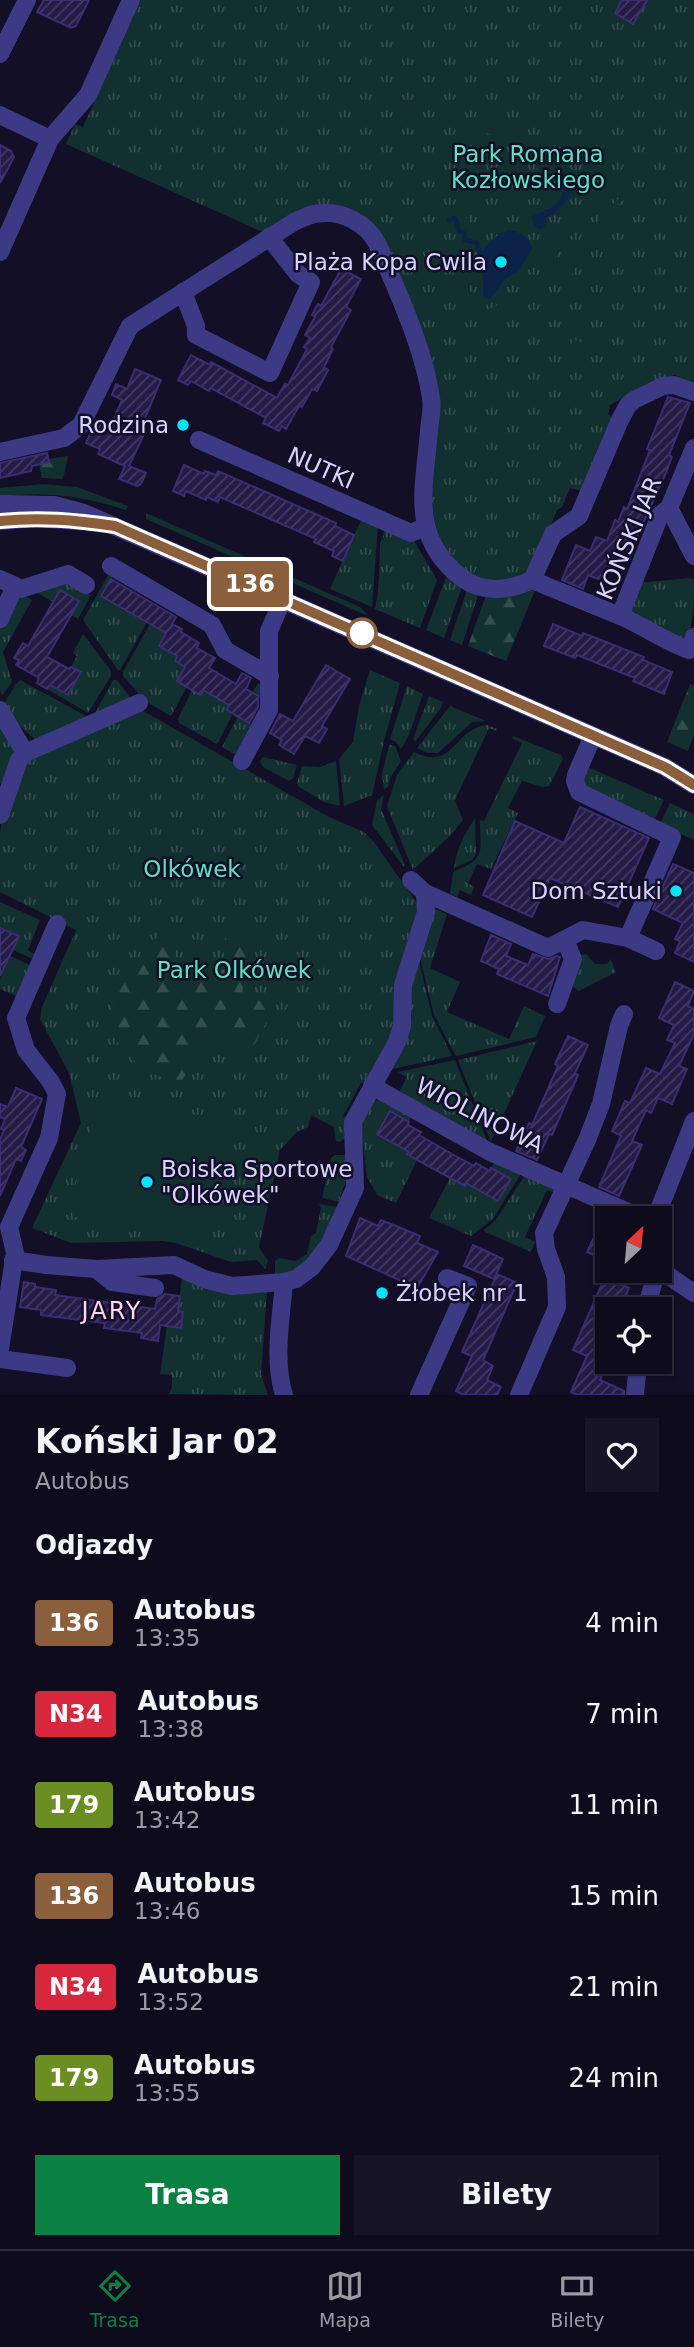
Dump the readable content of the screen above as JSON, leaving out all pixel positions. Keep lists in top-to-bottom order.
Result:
{
  "streets": {
    "street": ["NUTKI", "KOŃSKI JAR", "WIOLINOWA"]
  },
  "districts": ["JARY"],
  "parks": ["Park Romana Kozłowskiego", "Olkówek", "Park Olkówek"],
  "places": [
    "Plaża Kopa Cwila",
    "Rodzina",
    "Dom Sztuki",
    "Boiska Sportowe \"Olkówek\"",
    "Żłobek nr 1"
  ],
  "lines": ["bus line 136"],
  "north": "top right",
  "page": {
    "on_map": "136",
    "heading": [
      ["Koński Jar 02", "Autobus"],
      "Odjazdy"
    ],
    "list": [
      {
        "mark": "136",
        "name": "Autobus",
        "note": "13:35",
        "value": "4 min"
      },
      {
        "mark": "N34",
        "name": "Autobus",
        "note": "13:38",
        "value": "7 min"
      },
      {
        "mark": "179",
        "name": "Autobus",
        "note": "13:42",
        "value": "11 min"
      },
      {
        "mark": "136",
        "name": "Autobus",
        "note": "13:46",
        "value": "15 min"
      },
      {
        "mark": "N34",
        "name": "Autobus",
        "note": "13:52",
        "value": "21 min"
      },
      {
        "mark": "179",
        "name": "Autobus",
        "note": "13:55",
        "value": "24 min"
      }
    ],
    "buttons": ["Trasa", "Bilety"],
    "tabs": ["Trasa", "Mapa", "Bilety"]
  }
}
